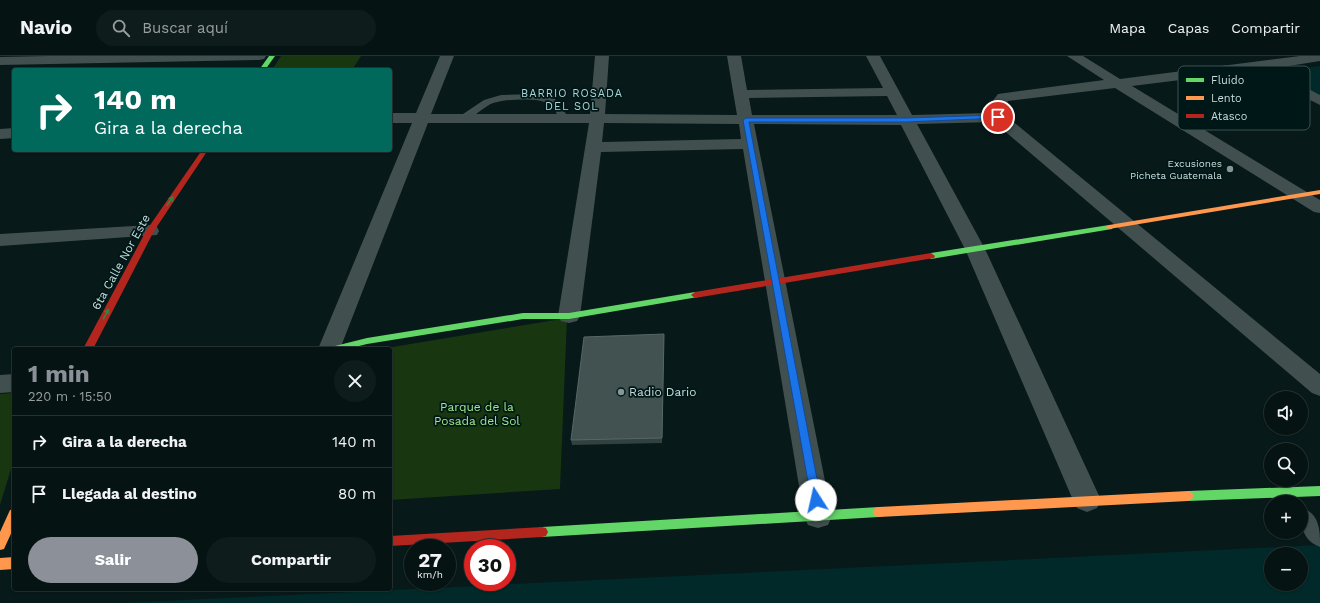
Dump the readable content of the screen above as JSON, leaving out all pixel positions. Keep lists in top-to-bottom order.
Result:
{
  "streets": {
    "main road": ["6ta Calle Nor Este"]
  },
  "one_way": ["6ta Calle Nor Este"],
  "districts": ["BARRIO ROSADA DEL SOL"],
  "parks": ["Parque de la Posada del Sol"],
  "places": ["Excusiones Picheta Guatemala", "Radio Dario"],
  "legend": ["Fluido", "Lento", "Atasco"],
  "page": {
    "header": "Navio",
    "search": "Buscar aquí",
    "nav": ["Mapa", "Capas", "Compartir"],
    "turn": ["140 m", "Gira a la derecha"],
    "heading": ["1 min", "220 m · 15:50"],
    "map_buttons": ["+", "−"],
    "list": [
      {
        "name": "Gira a la derecha",
        "value": "140 m"
      },
      {
        "name": "Llegada al destino",
        "value": "80 m"
      }
    ],
    "buttons": ["Salir", "Compartir"],
    "speed": "27 km/h",
    "limit": "30"
  }
}
